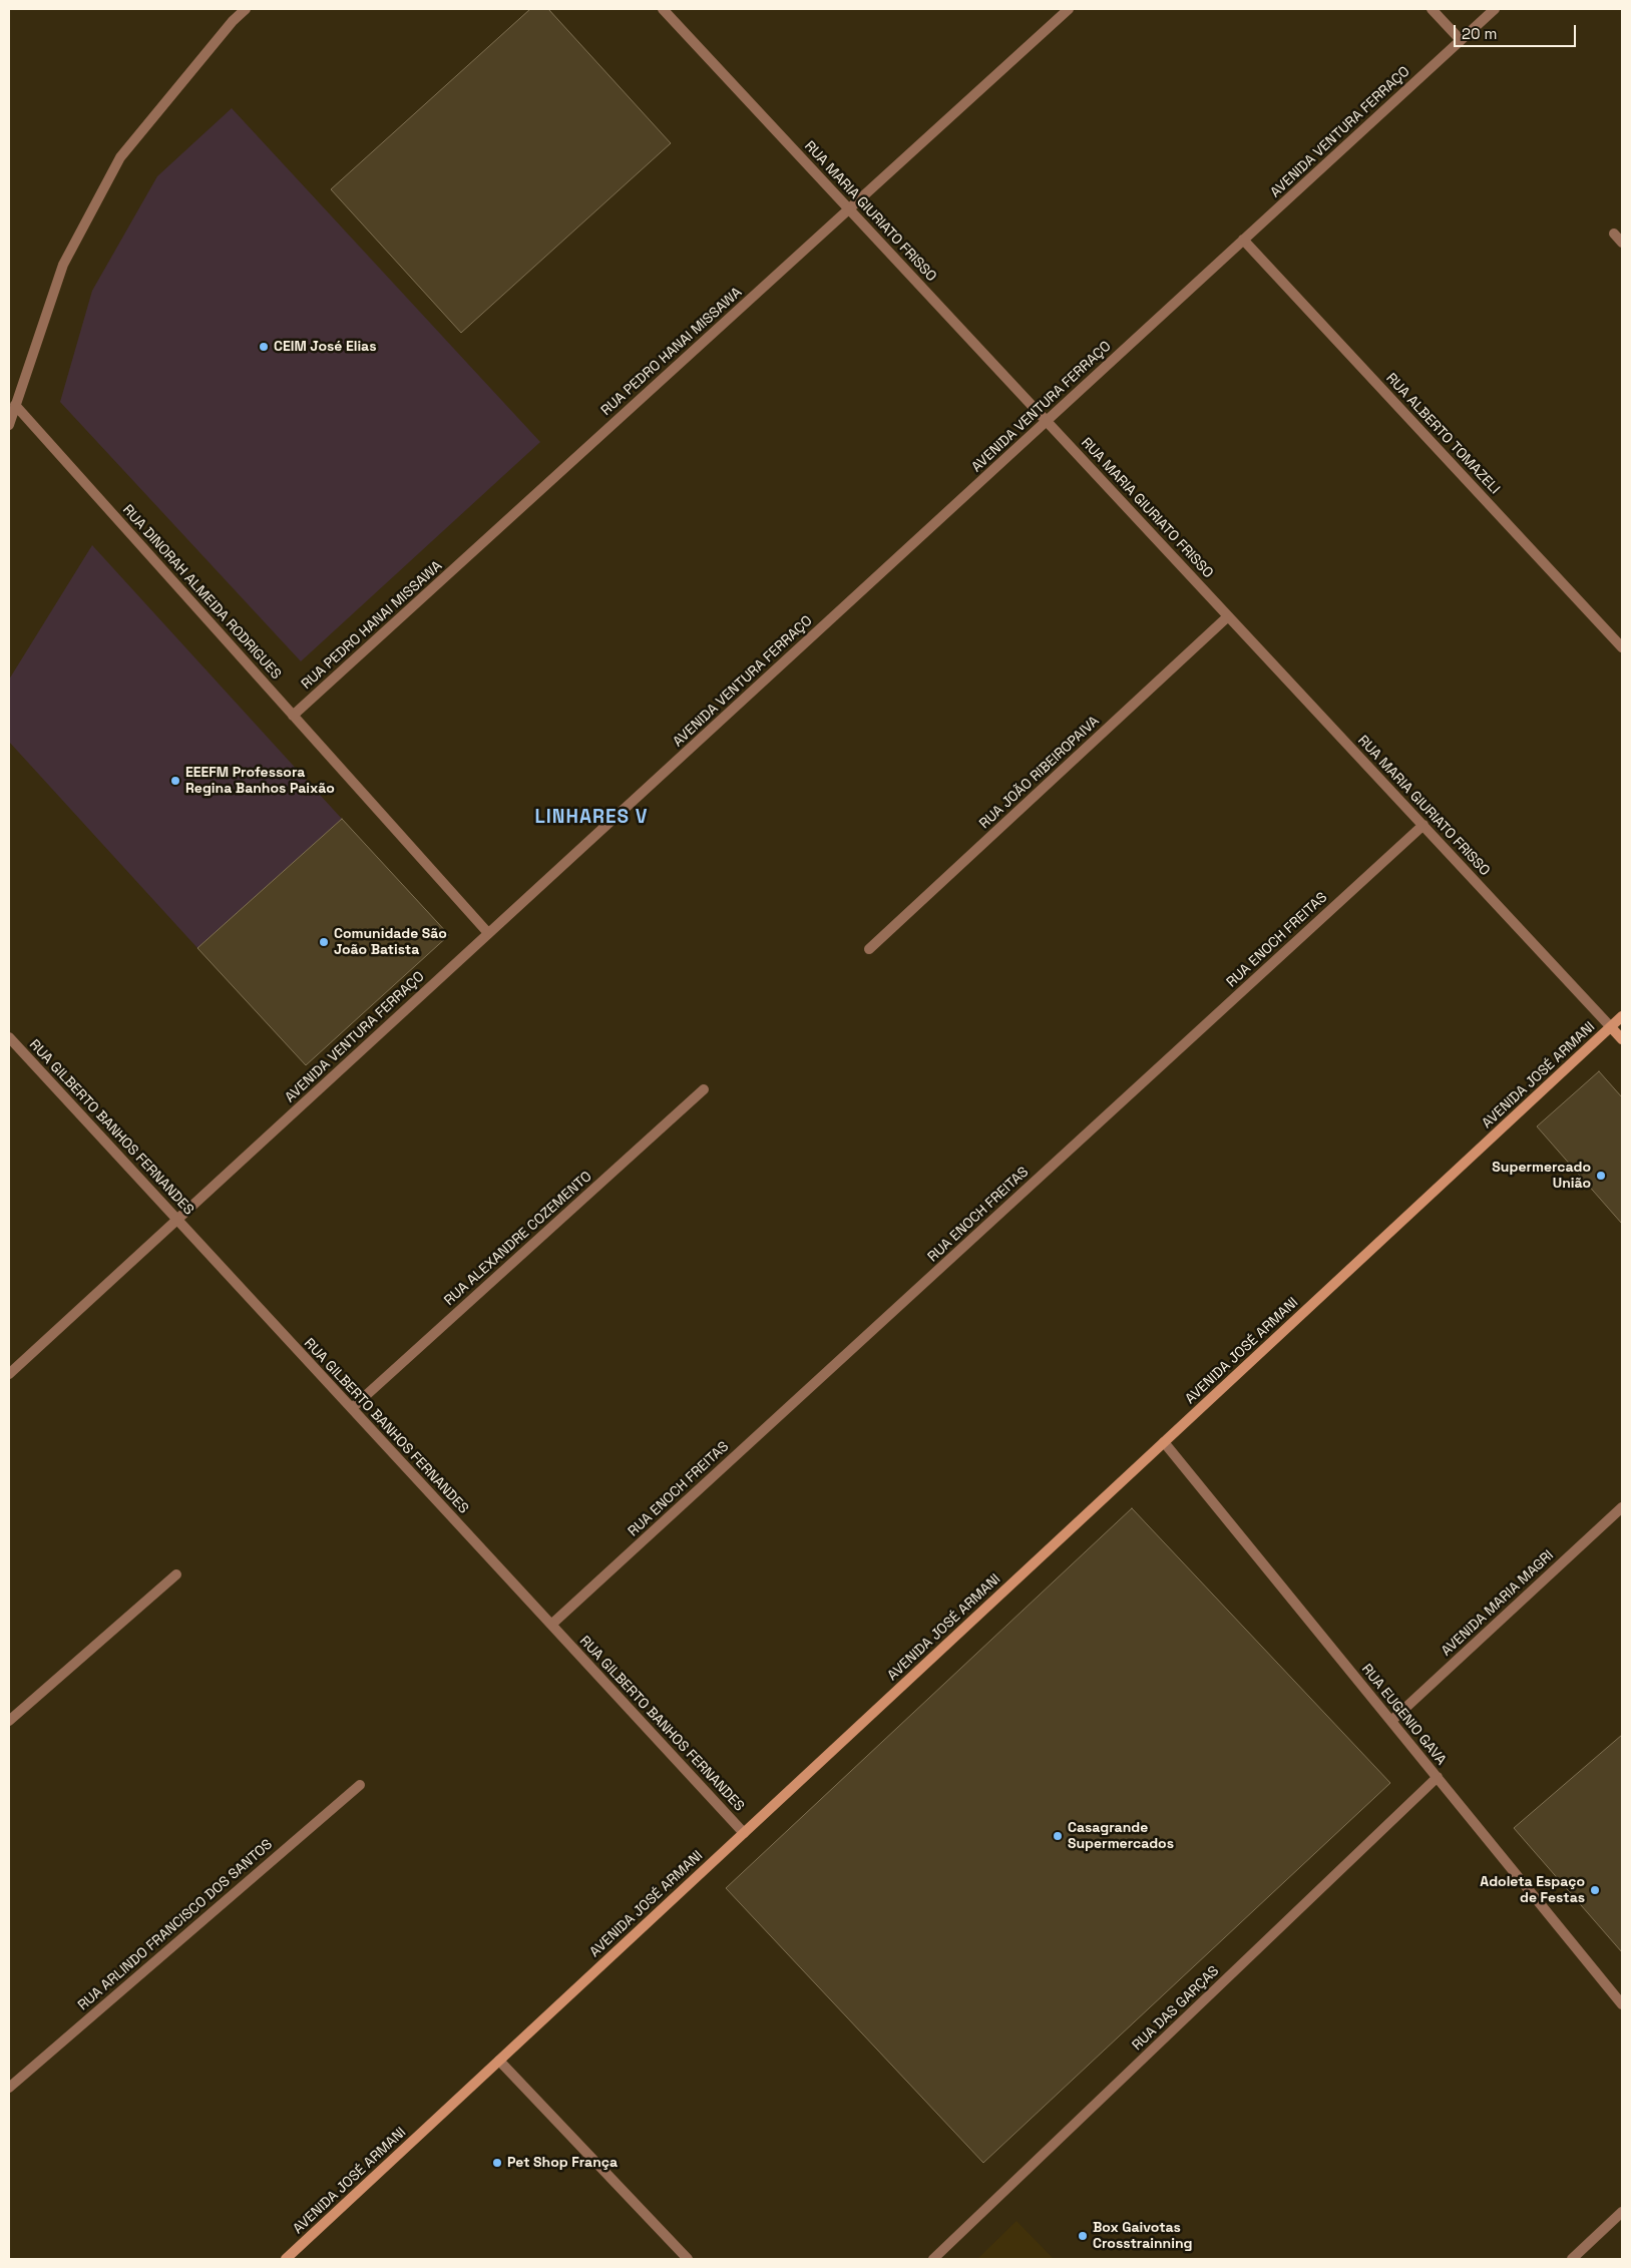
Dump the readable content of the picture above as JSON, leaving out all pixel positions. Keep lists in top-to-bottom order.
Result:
{
  "streets": {
    "main road": ["AVENIDA JOSÉ ARMANI"],
    "street": [
      "AVENIDA VENTURA FERRAÇO",
      "RUA MARIA GIURIATO FRISSO",
      "RUA PEDRO HANAI MISSAWA",
      "RUA ALBERTO TOMAZELI",
      "RUA DINORAH ALMEIDA RODRIGUES",
      "RUA JOÃO RIBEIROPAIVA",
      "RUA ENOCH FREITAS",
      "RUA GILBERTO BANHOS FERNANDES",
      "RUA ALEXANDRE COZEMENTO",
      "AVENIDA MARIA MAGRI",
      "RUA EUGENIO GAVA",
      "RUA ARLINDO FRANCISCO DOS SANTOS",
      "RUA DAS GARÇAS"
    ]
  },
  "crossings": [
    ["AVENIDA VENTURA FERRAÇO", "RUA MARIA GIURIATO FRISSO"],
    ["AVENIDA VENTURA FERRAÇO", "RUA ALBERTO TOMAZELI"],
    ["AVENIDA VENTURA FERRAÇO", "RUA DINORAH ALMEIDA RODRIGUES"],
    ["AVENIDA VENTURA FERRAÇO", "RUA GILBERTO BANHOS FERNANDES"],
    ["RUA MARIA GIURIATO FRISSO", "RUA PEDRO HANAI MISSAWA"],
    ["RUA MARIA GIURIATO FRISSO", "RUA JOÃO RIBEIROPAIVA"],
    ["RUA MARIA GIURIATO FRISSO", "RUA ENOCH FREITAS"],
    ["RUA MARIA GIURIATO FRISSO", "AVENIDA JOSÉ ARMANI"],
    ["RUA PEDRO HANAI MISSAWA", "RUA DINORAH ALMEIDA RODRIGUES"],
    ["RUA ENOCH FREITAS", "RUA GILBERTO BANHOS FERNANDES"],
    ["AVENIDA JOSÉ ARMANI", "RUA GILBERTO BANHOS FERNANDES"],
    ["AVENIDA JOSÉ ARMANI", "RUA EUGENIO GAVA"],
    ["RUA GILBERTO BANHOS FERNANDES", "RUA ALEXANDRE COZEMENTO"],
    ["AVENIDA MARIA MAGRI", "RUA EUGENIO GAVA"],
    ["RUA EUGENIO GAVA", "RUA DAS GARÇAS"]
  ],
  "districts": ["LINHARES V"],
  "places": [
    "CEIM José Elias",
    "EEEFM Professora Regina Banhos Paixão",
    "Comunidade São João Batista",
    "Supermercado União",
    "Casagrande Supermercados",
    "Adoleta Espaço de Festas",
    "Pet Shop França",
    "Box Gaivotas Crosstrainning"
  ],
  "scale_bar": "20 m"
}
